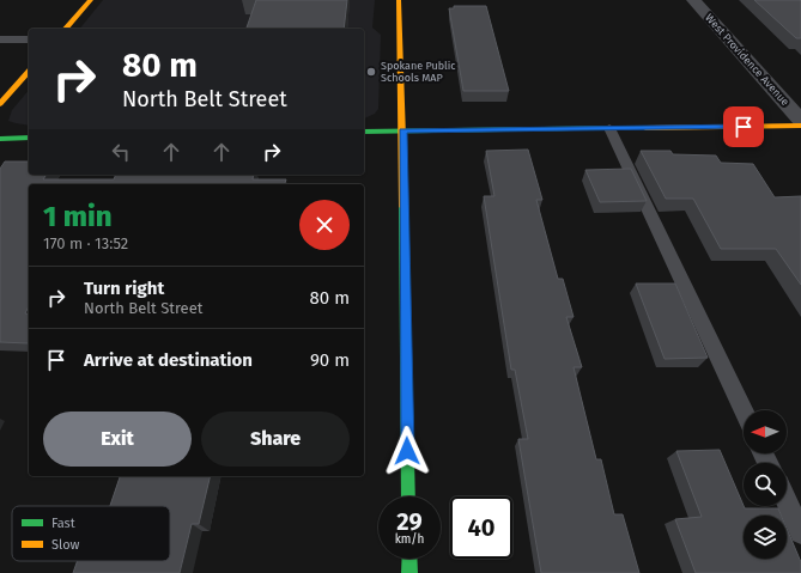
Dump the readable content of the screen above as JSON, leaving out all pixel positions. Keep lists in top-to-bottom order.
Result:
{
  "streets": {
    "street": ["West Providence Avenue"]
  },
  "places": ["Spokane Public Schools MAP"],
  "legend": ["Fast", "Slow"],
  "north": "left",
  "page": {
    "turn": ["80 m", "North Belt Street"],
    "heading": ["1 min", "170 m · 13:52"],
    "list": [
      {
        "name": "Turn right",
        "note": "North Belt Street",
        "value": "80 m"
      },
      {
        "name": "Arrive at destination",
        "value": "90 m"
      }
    ],
    "buttons": ["Exit", "Share"],
    "speed": "29 km/h",
    "limit": "40"
  }
}
